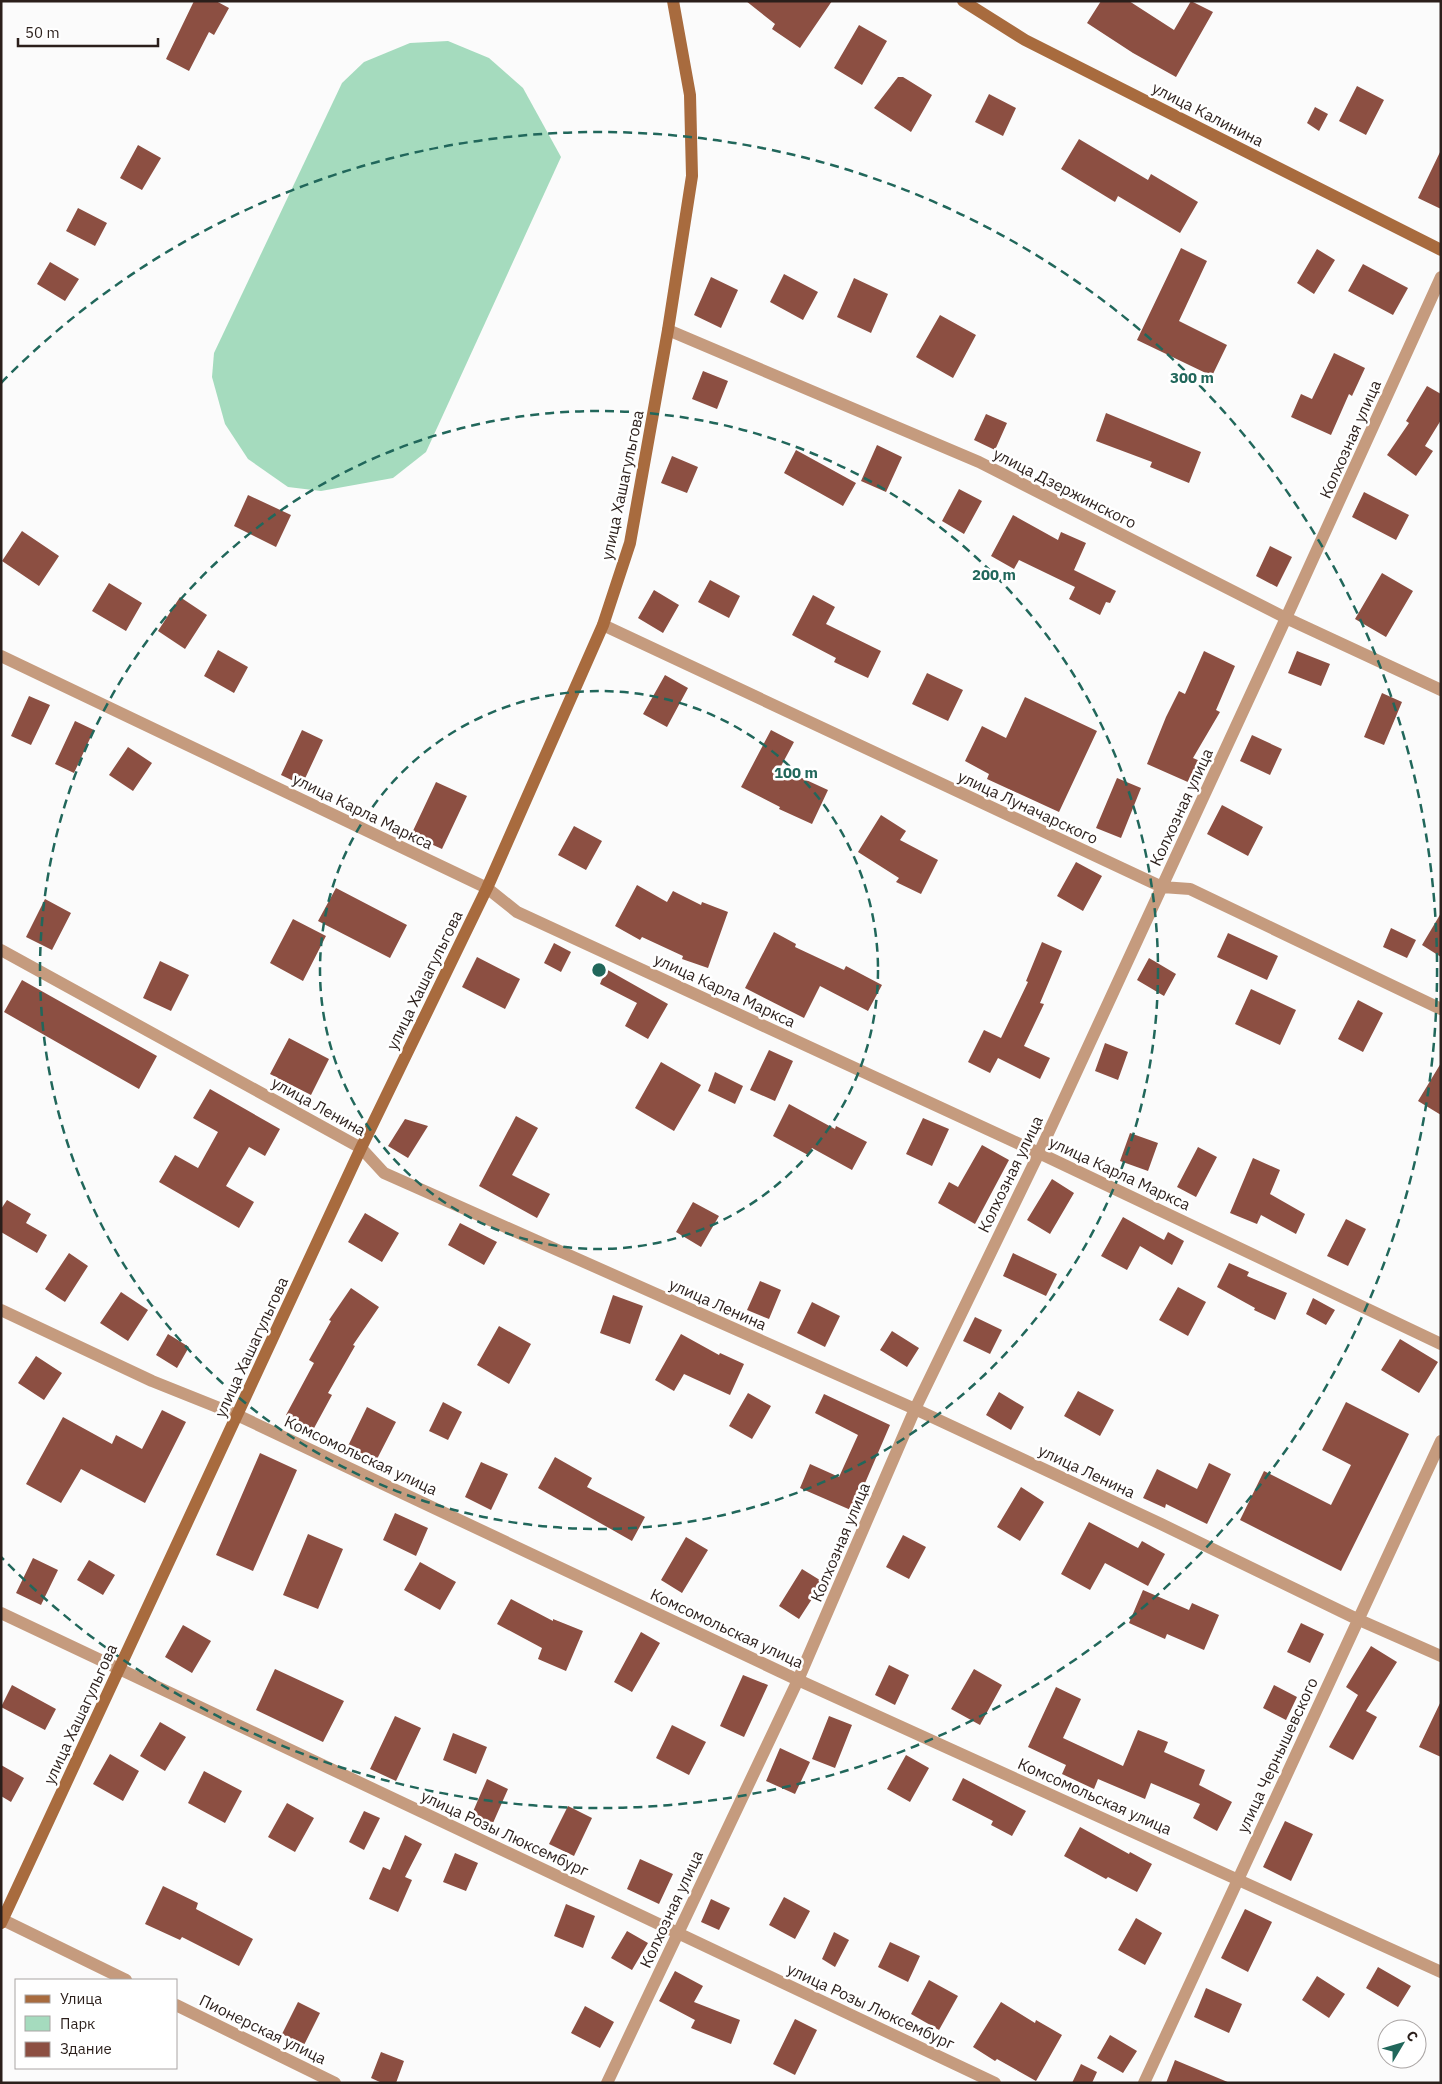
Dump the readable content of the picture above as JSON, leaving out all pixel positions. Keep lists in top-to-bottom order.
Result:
{
  "streets": {
    "main road": ["улица Калинина", "улица Хашагульгова"],
    "street": [
      "Колхозная улица",
      "улица Дзержинского",
      "улица Луначарского",
      "улица Карла Маркса",
      "улица Ленина",
      "Комсомольская улица",
      "улица Чернышевского",
      "улица Розы Люксембург",
      "Пионерская улица"
    ]
  },
  "crossings": [
    ["Колхозная улица", "улица Дзержинского"],
    ["Колхозная улица", "улица Луначарского"],
    ["Колхозная улица", "улица Карла Маркса"],
    ["Колхозная улица", "улица Ленина"],
    ["Колхозная улица", "Комсомольская улица"],
    ["Колхозная улица", "улица Розы Люксембург"],
    ["улица Хашагульгова", "улица Дзержинского"],
    ["улица Хашагульгова", "улица Луначарского"],
    ["улица Хашагульгова", "улица Карла Маркса"],
    ["улица Хашагульгова", "улица Ленина"],
    ["улица Хашагульгова", "Комсомольская улица"],
    ["улица Хашагульгова", "улица Розы Люксембург"],
    ["улица Ленина", "улица Чернышевского"],
    ["Комсомольская улица", "улица Чернышевского"]
  ],
  "legend": ["Улица", "Парк", "Здание"],
  "scale_bar": "50 m",
  "north": "top right",
  "rings": ["300 m", "200 m", "100 m"]
}
